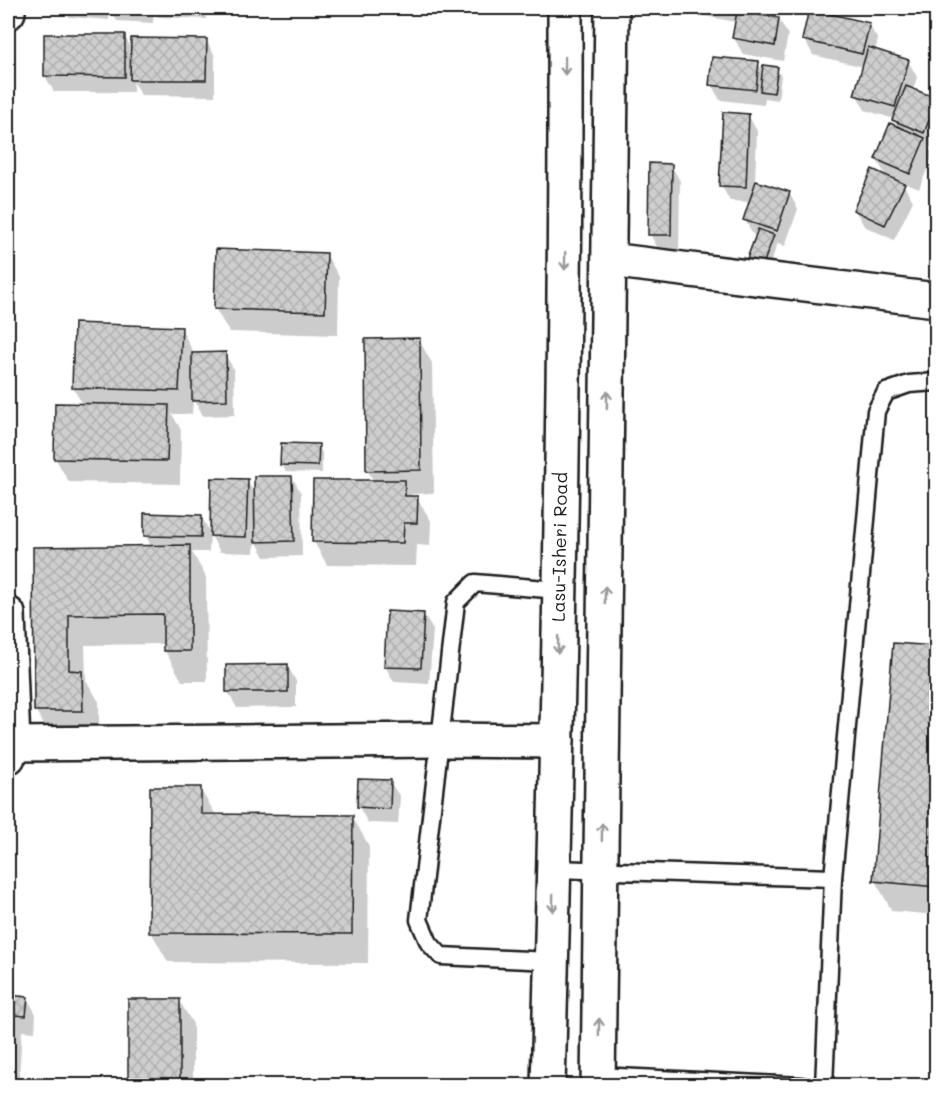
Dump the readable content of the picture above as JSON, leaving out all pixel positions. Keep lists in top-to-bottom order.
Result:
{
  "streets": {
    "main road": ["Lasu-Isheri Road"]
  }
}
